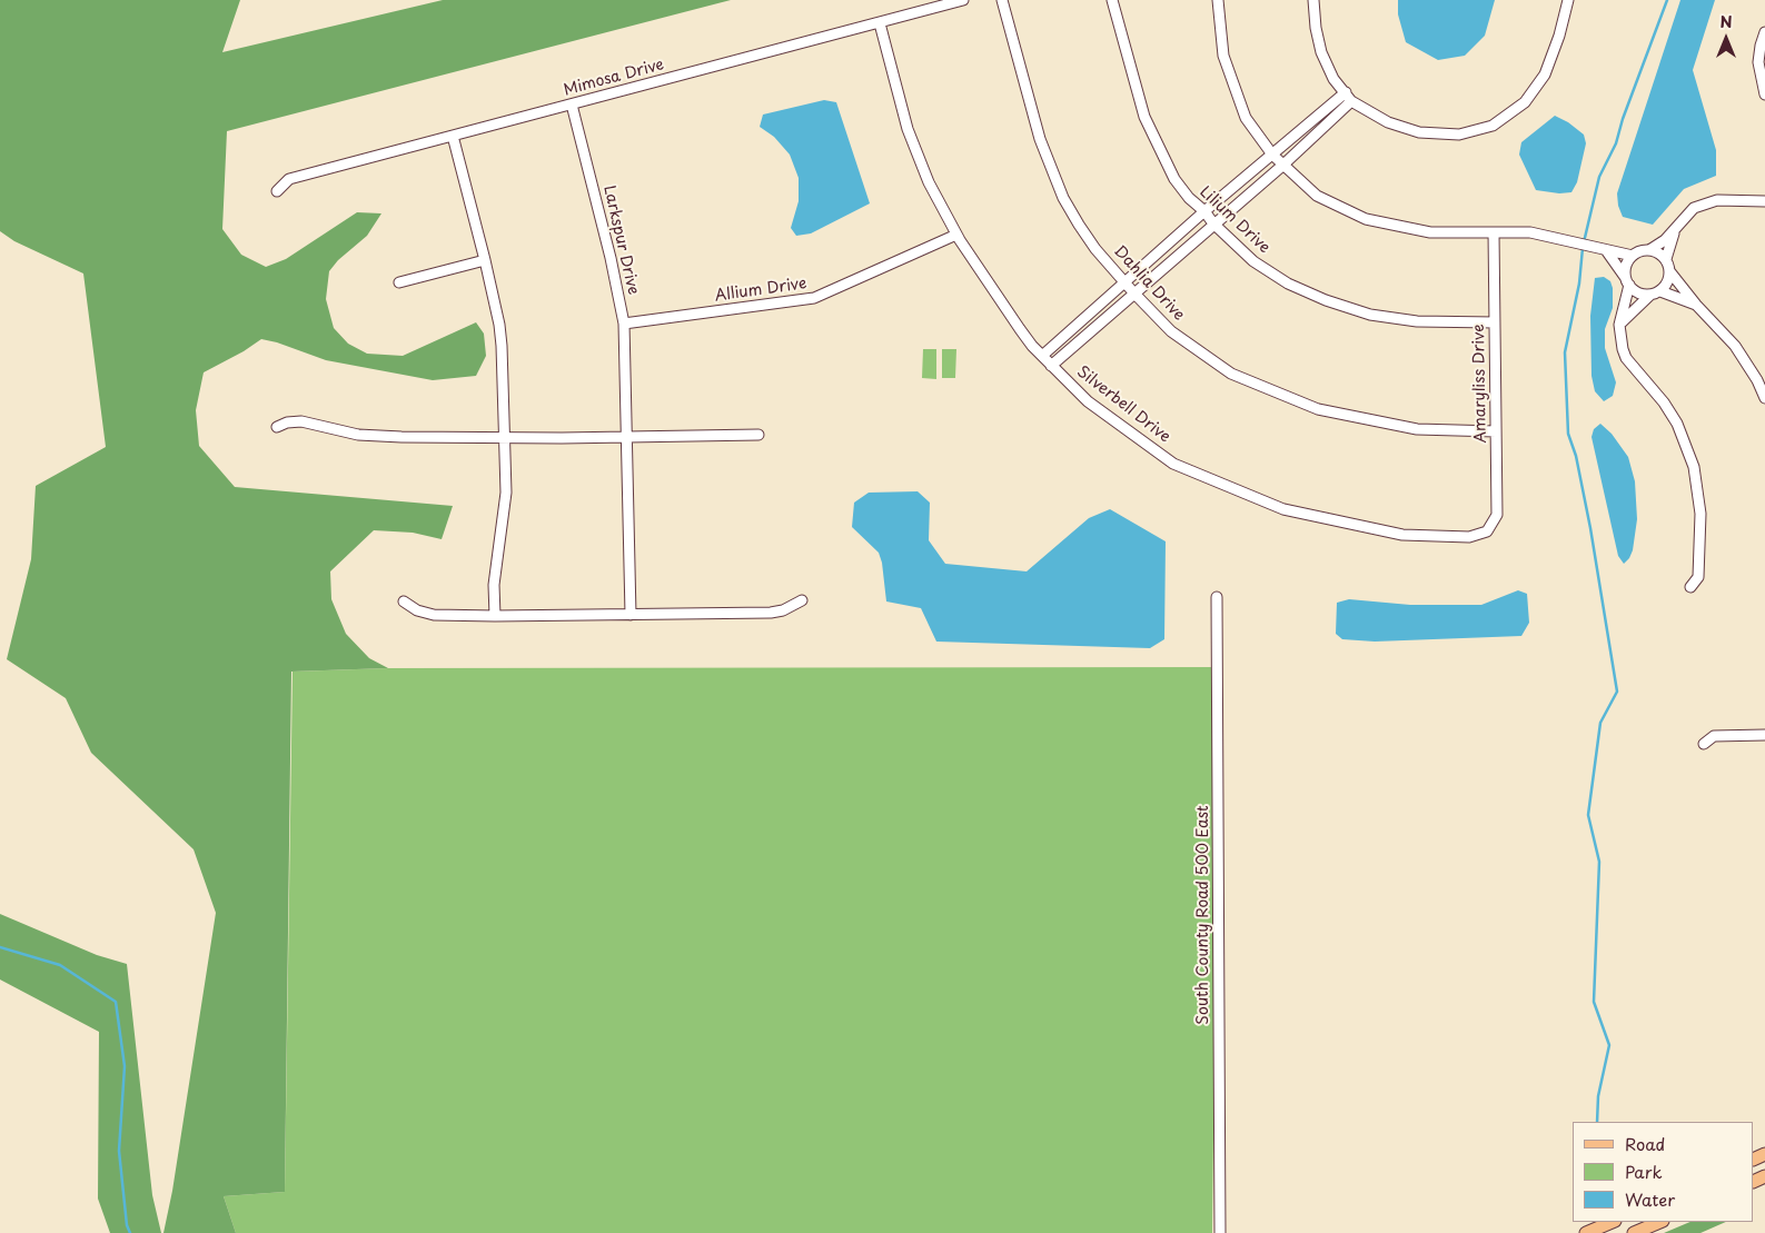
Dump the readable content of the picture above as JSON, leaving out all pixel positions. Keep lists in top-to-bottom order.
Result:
{
  "streets": {
    "street": [
      "Mimosa Drive",
      "Lilium Drive",
      "Larkspur Drive",
      "Dahlia Drive",
      "Allium Drive",
      "Amaryliss Drive",
      "Silverbell Drive",
      "South County Road 500 East"
    ]
  },
  "crossings": [
    ["Mimosa Drive", "Larkspur Drive"],
    ["Mimosa Drive", "Silverbell Drive"],
    ["Lilium Drive", "Amaryliss Drive"],
    ["Larkspur Drive", "Allium Drive"],
    ["Dahlia Drive", "Amaryliss Drive"],
    ["Allium Drive", "Silverbell Drive"],
    ["Amaryliss Drive", "Silverbell Drive"]
  ],
  "legend": ["Road", "Park", "Water"],
  "north": "top"
}
